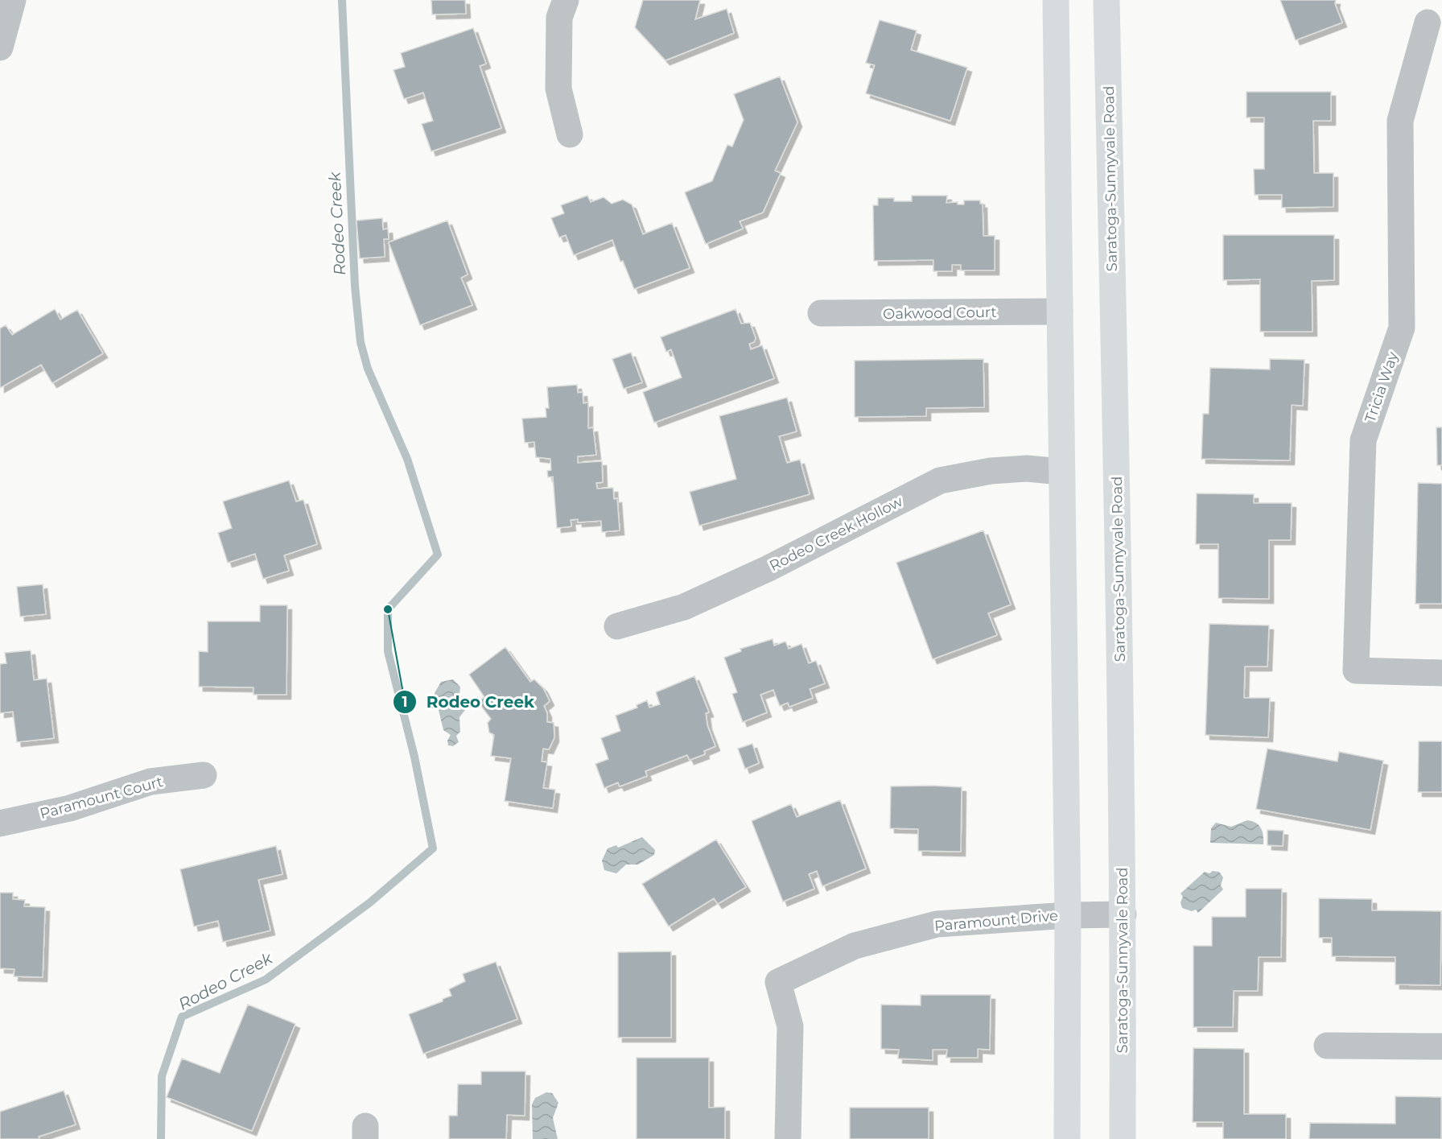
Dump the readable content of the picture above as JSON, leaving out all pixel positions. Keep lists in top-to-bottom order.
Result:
{
  "streets": {
    "main road": ["Saratoga-Sunnyvale Road"],
    "street": [
      "Oakwood Court",
      "Tricia Way",
      "Rodeo Creek Hollow",
      "Paramount Court",
      "Paramount Drive"
    ]
  },
  "crossings": [
    ["Saratoga-Sunnyvale Road", "Paramount Drive"]
  ],
  "water": ["Rodeo Creek"],
  "places": ["Rodeo Creek"]
}
